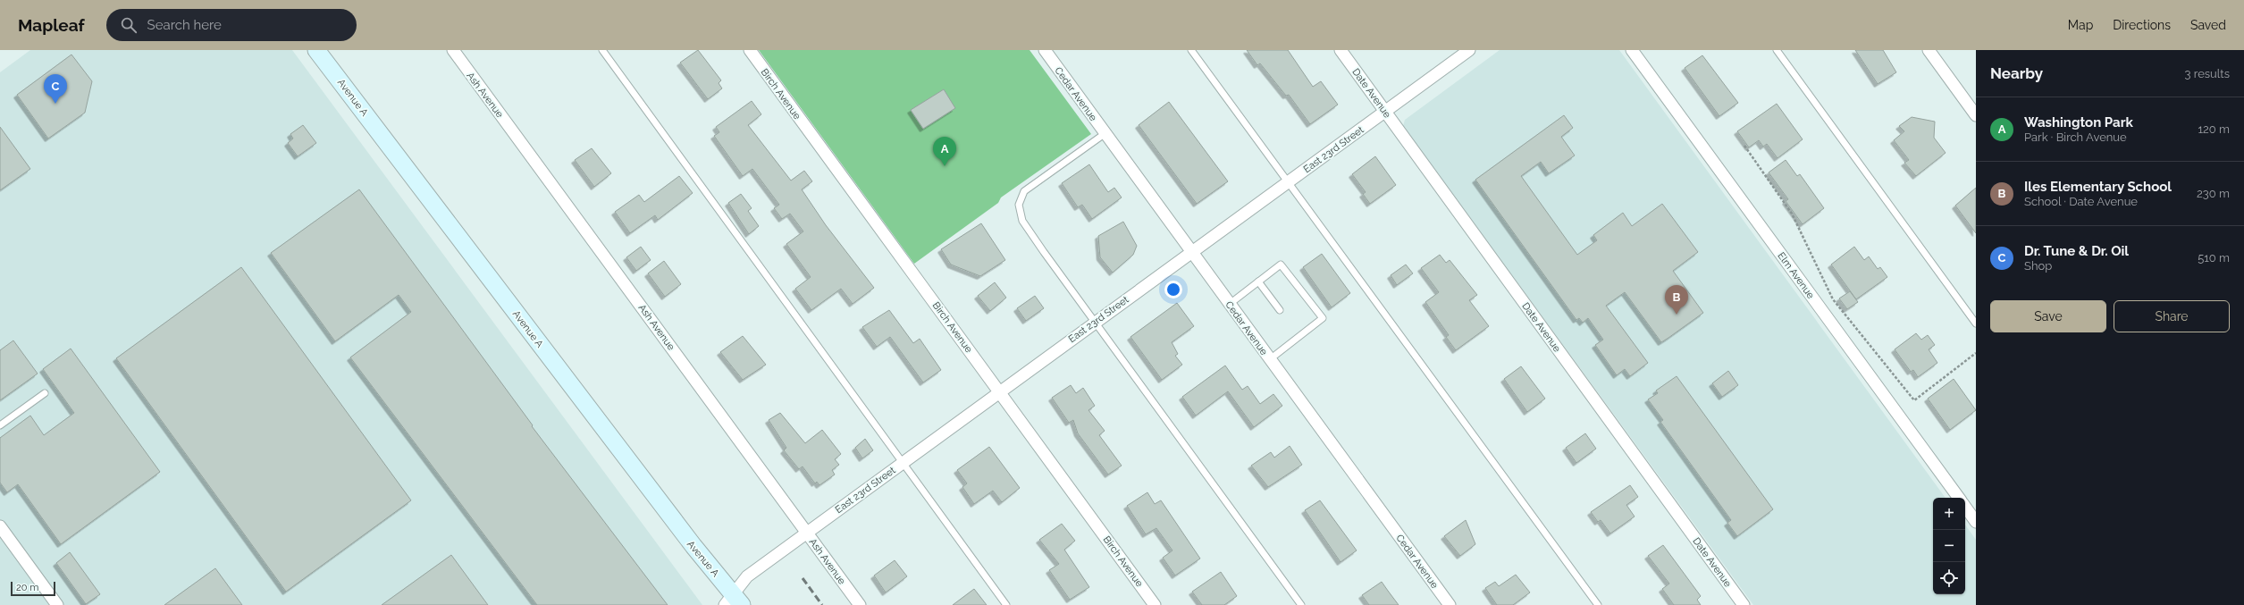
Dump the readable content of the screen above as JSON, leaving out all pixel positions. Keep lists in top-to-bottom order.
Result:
{
  "streets": {
    "main road": ["Avenue A"],
    "street": [
      "Date Avenue",
      "Birch Avenue",
      "Cedar Avenue",
      "Ash Avenue",
      "East 23rd Street",
      "Elm Avenue"
    ]
  },
  "crossings": [
    ["Date Avenue", "East 23rd Street"],
    ["Birch Avenue", "East 23rd Street"],
    ["Cedar Avenue", "East 23rd Street"],
    ["Ash Avenue", "East 23rd Street"],
    ["Avenue A", "East 23rd Street"]
  ],
  "scale_bar": "20 m",
  "page": {
    "header": "Mapleaf",
    "search": "Search here",
    "nav": ["Map", "Directions", "Saved"],
    "heading": ["Nearby", "3 results"],
    "pins": ["C", "A", "B"],
    "list": [
      {
        "mark": "A",
        "name": "Washington Park",
        "note": "Park · Birch Avenue",
        "value": "120 m"
      },
      {
        "mark": "B",
        "name": "Iles Elementary School",
        "note": "School · Date Avenue",
        "value": "230 m"
      },
      {
        "mark": "C",
        "name": "Dr. Tune & Dr. Oil",
        "note": "Shop",
        "value": "510 m"
      }
    ],
    "buttons": ["Save", "Share"],
    "map_buttons": ["+", "−"],
    "scale": "20 m"
  }
}
